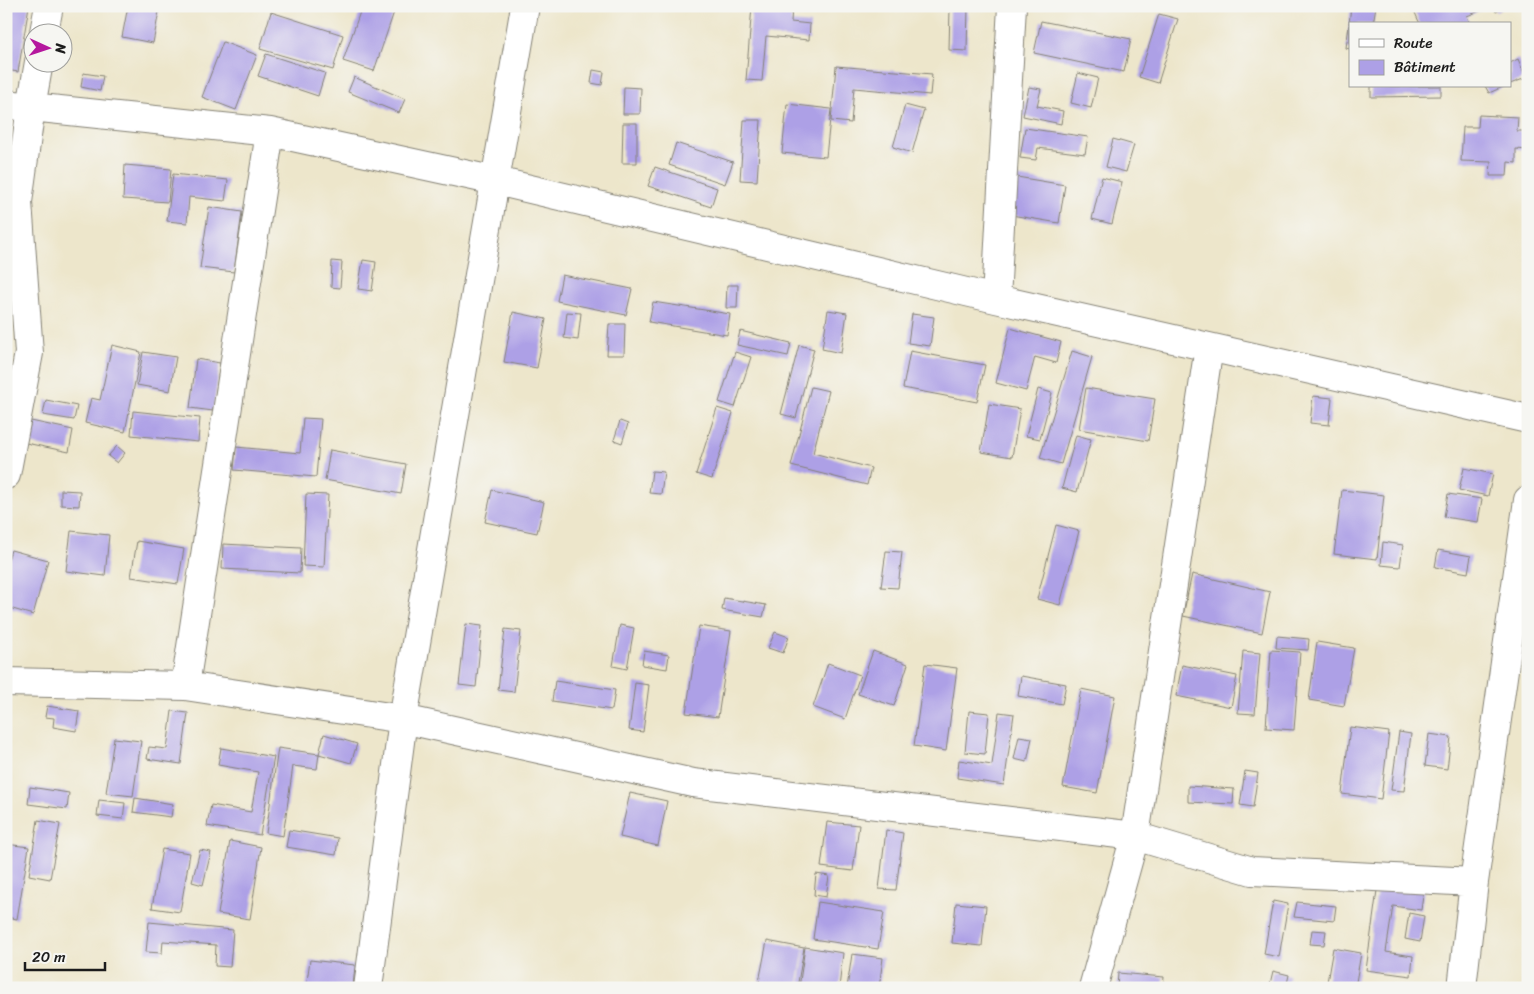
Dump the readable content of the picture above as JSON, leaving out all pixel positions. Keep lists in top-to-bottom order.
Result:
{
  "legend": ["Route", "Bâtiment"],
  "scale_bar": "20 m",
  "north": "right"
}
